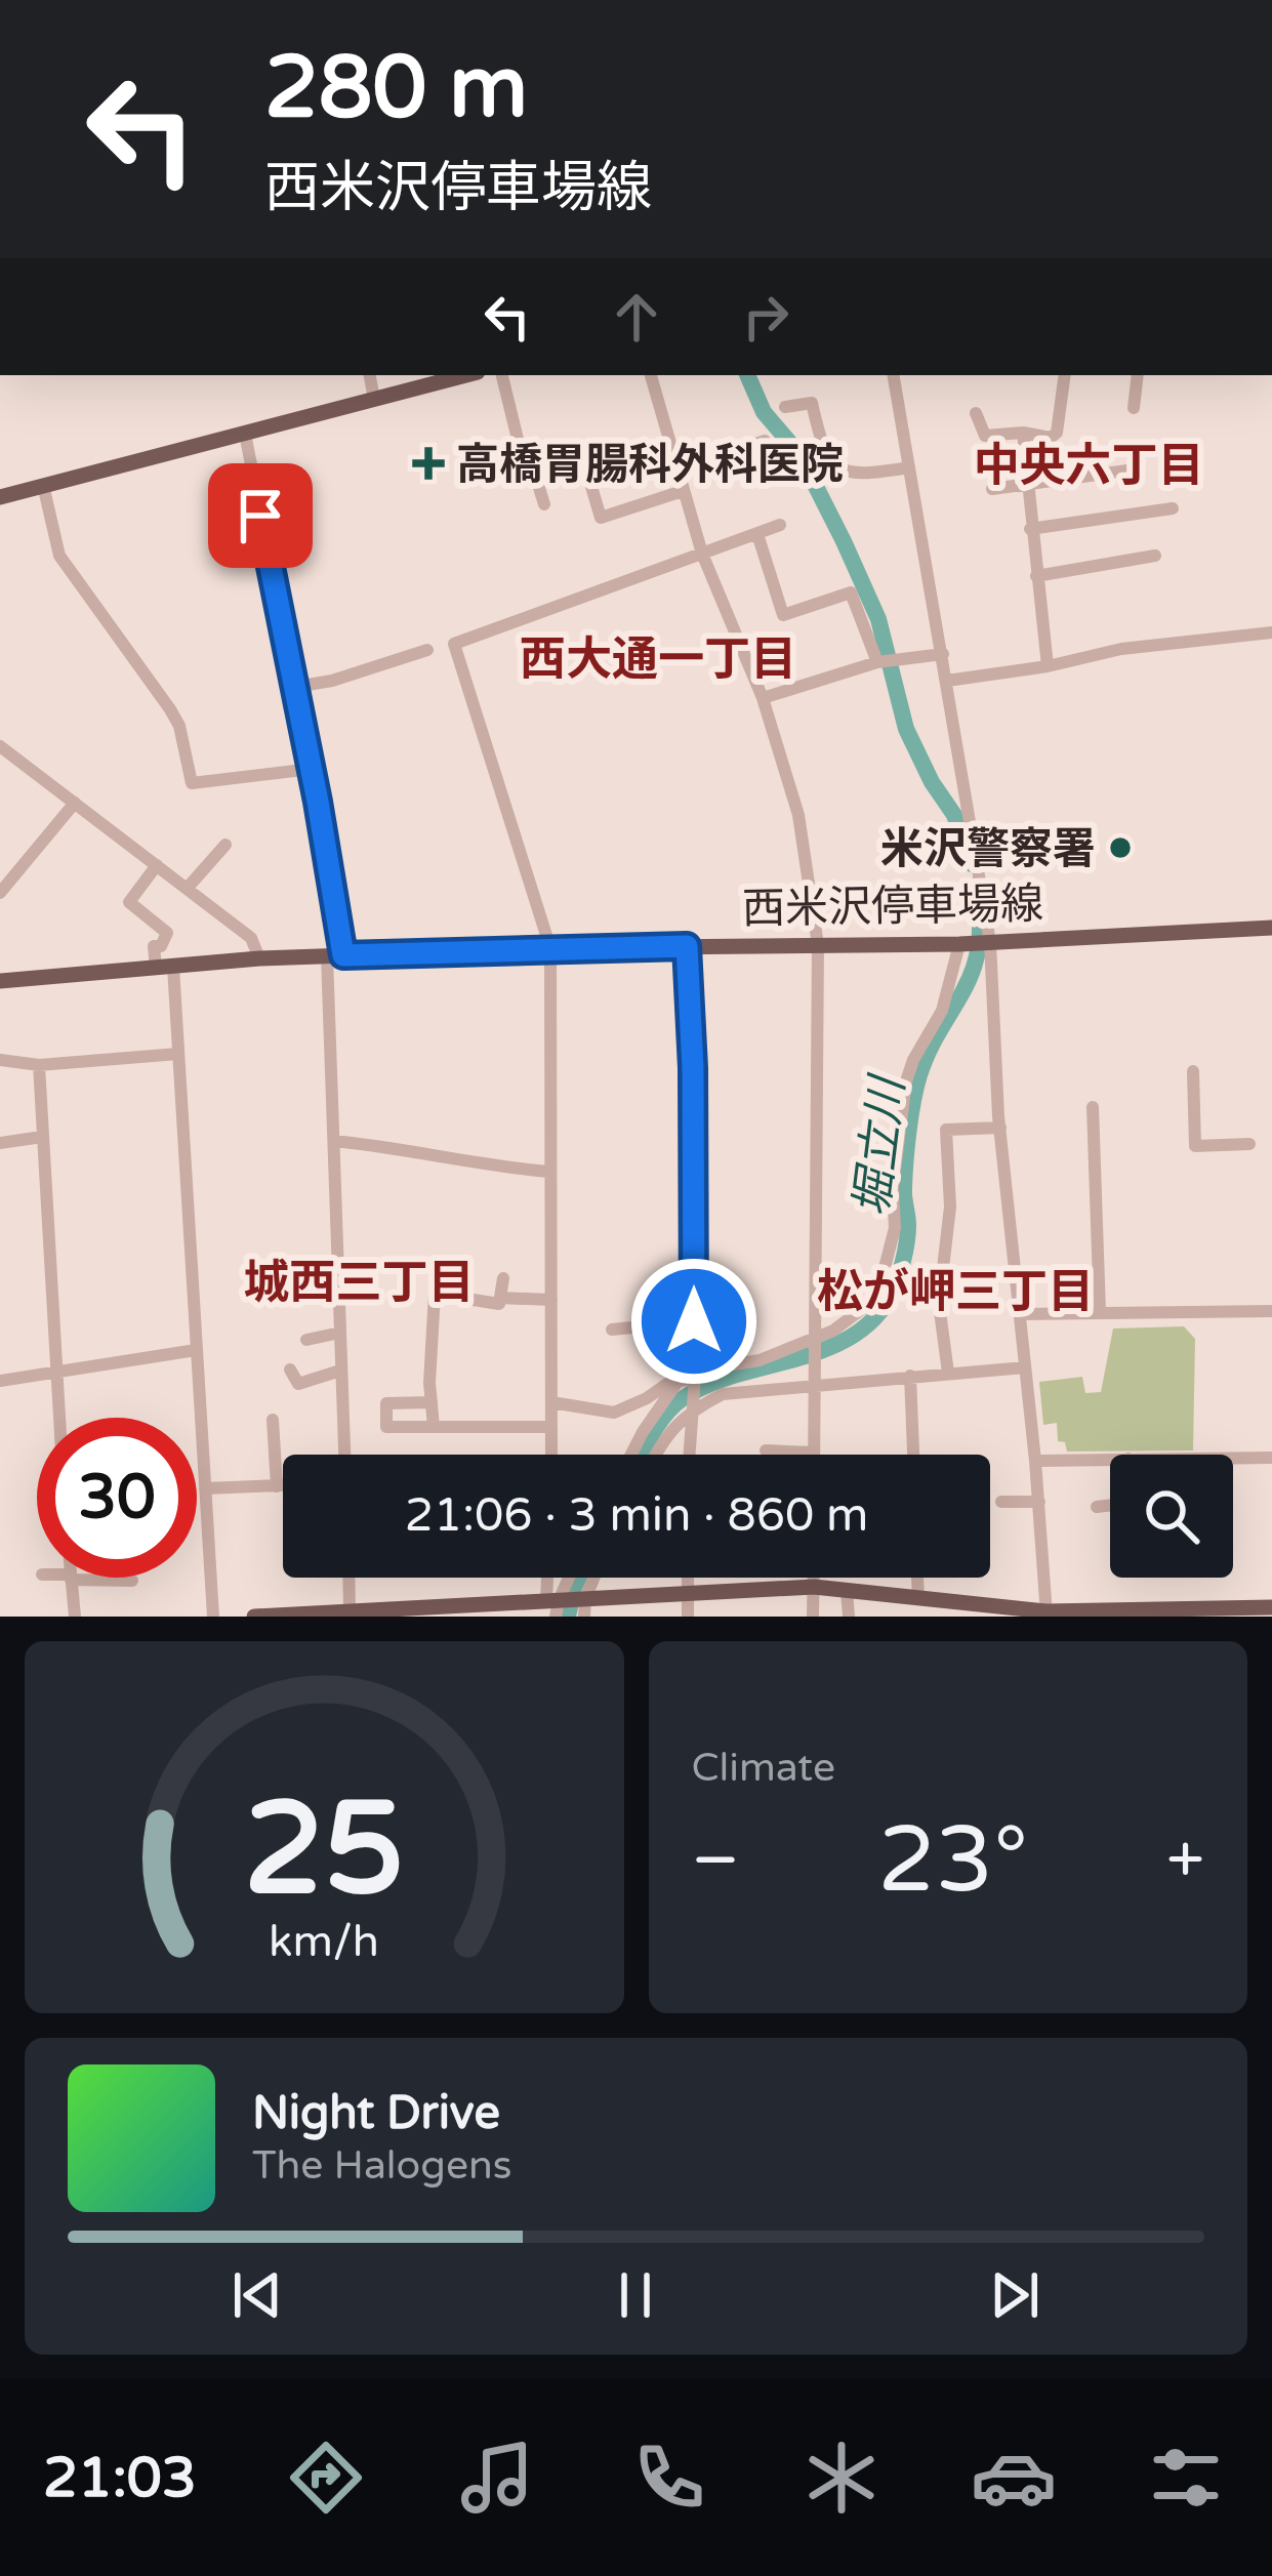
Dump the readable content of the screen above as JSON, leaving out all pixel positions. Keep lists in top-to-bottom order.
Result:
{
  "streets": {
    "main road": ["西米沢停車場線"]
  },
  "districts": [
    "中央六丁目",
    "西大通一丁目",
    "城西三丁目",
    "松が岬三丁目"
  ],
  "water": ["堀立川"],
  "places": {
    "health": ["高橋胃腸科外科医院"],
    "other": ["米沢警察署"]
  },
  "page": {
    "turn": ["280 m", "西米沢停車場線"],
    "limit": "30",
    "trip": "21:06 · 3 min · 860 m",
    "tile": "Climate",
    "heat": ["−", "23°", "+"],
    "song": ["Night Drive", "The Halogens"],
    "tabs": "21:03",
    "gauge": ["25", "km/h"]
  }
}
